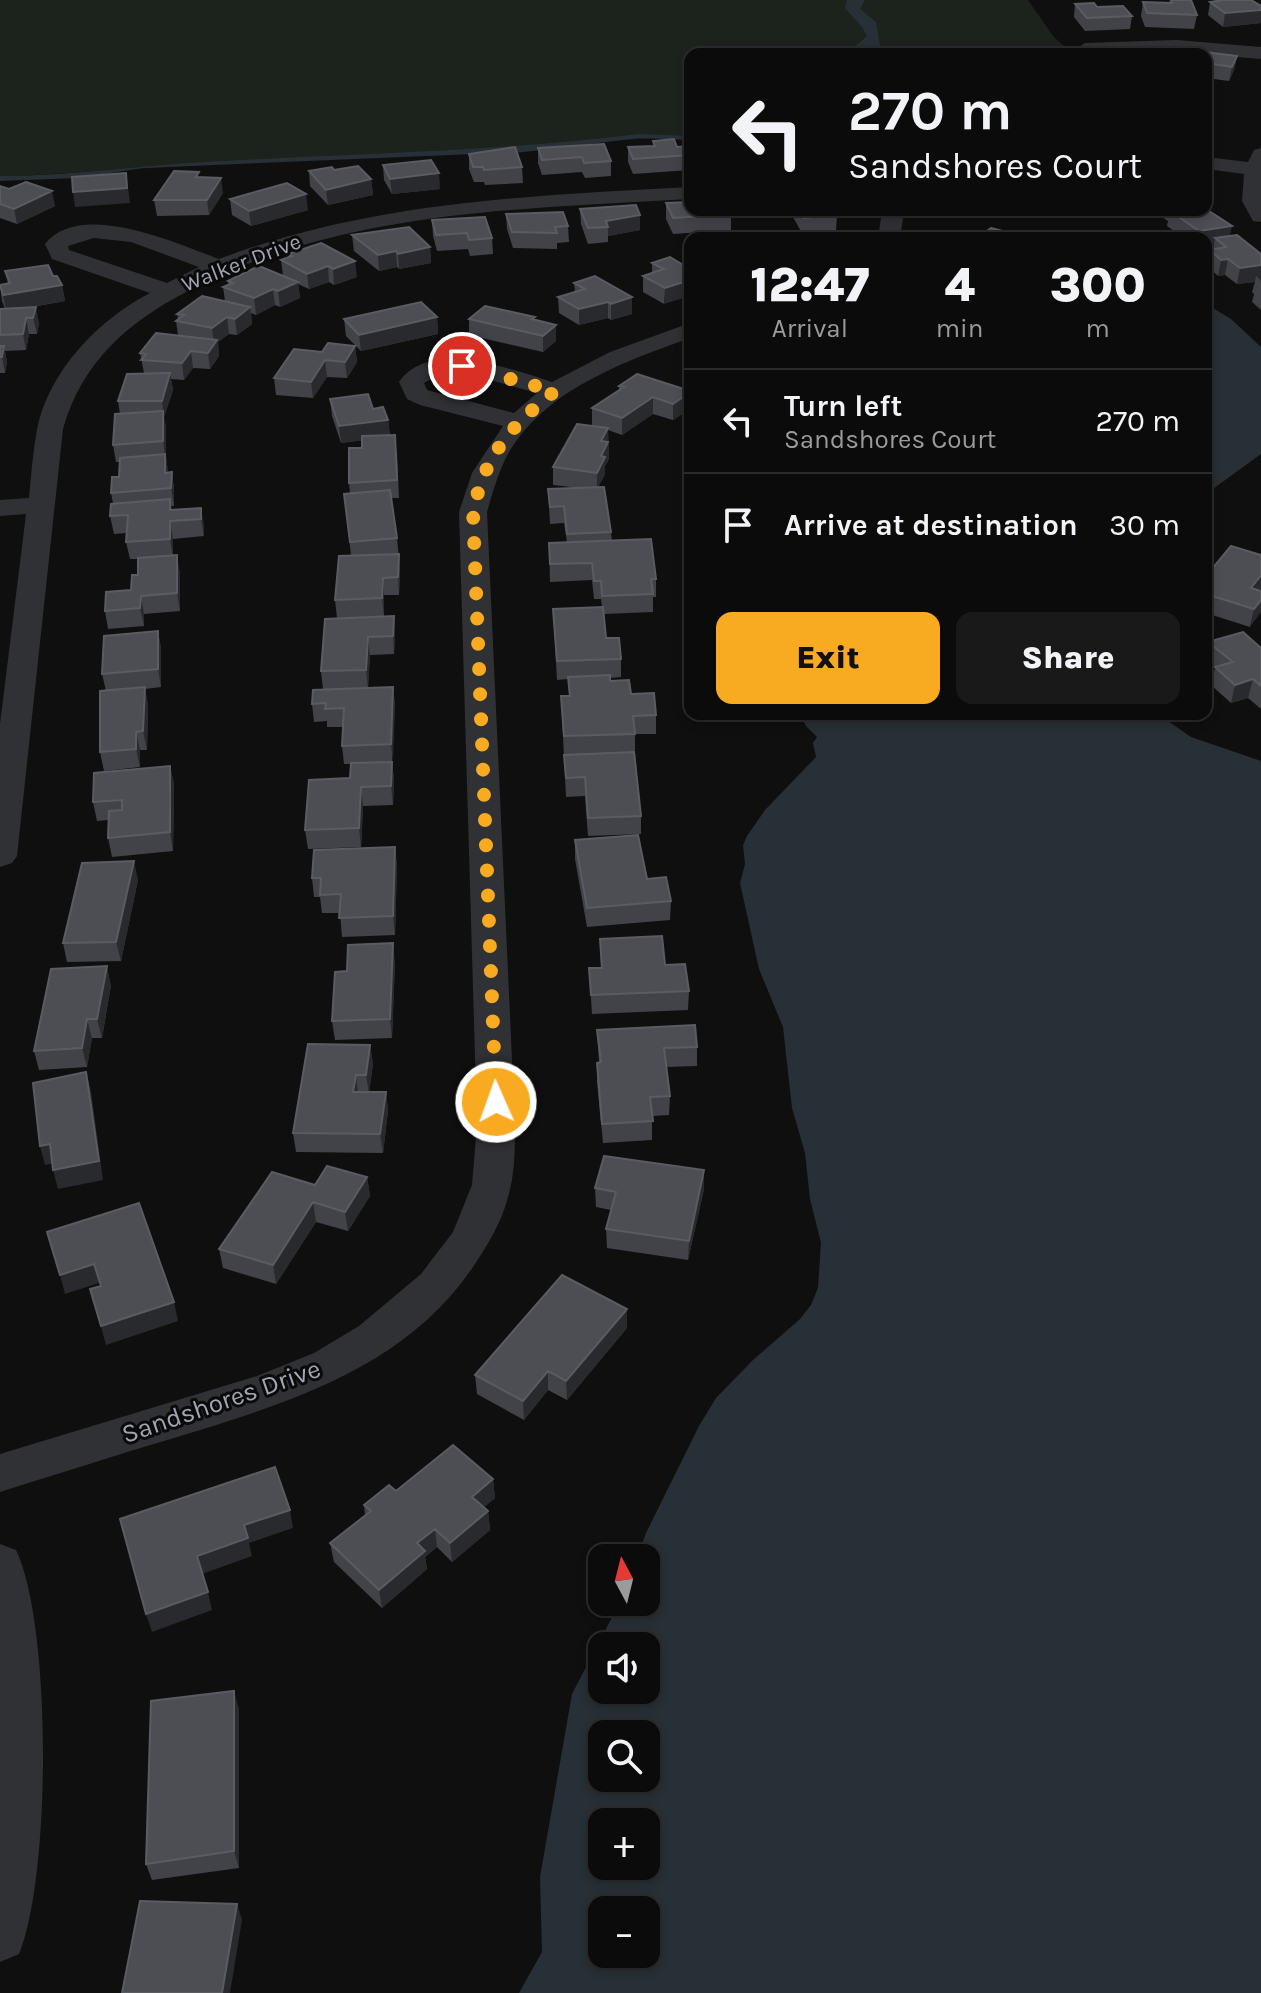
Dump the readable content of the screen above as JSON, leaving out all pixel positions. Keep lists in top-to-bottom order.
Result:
{
  "streets": {
    "street": ["Walker Drive", "Sandshores Drive"]
  },
  "north": "top",
  "page": {
    "turn": ["270 m", "Sandshores Court"],
    "eta": [
      "12:47",
      "Arrival",
      "4",
      "min",
      "300",
      "m"
    ],
    "list": [
      {
        "name": "Turn left",
        "note": "Sandshores Court",
        "value": "270 m"
      },
      {
        "name": "Arrive at destination",
        "value": "30 m"
      }
    ],
    "buttons": ["Exit", "Share"],
    "map_buttons": ["+", "−"]
  }
}
